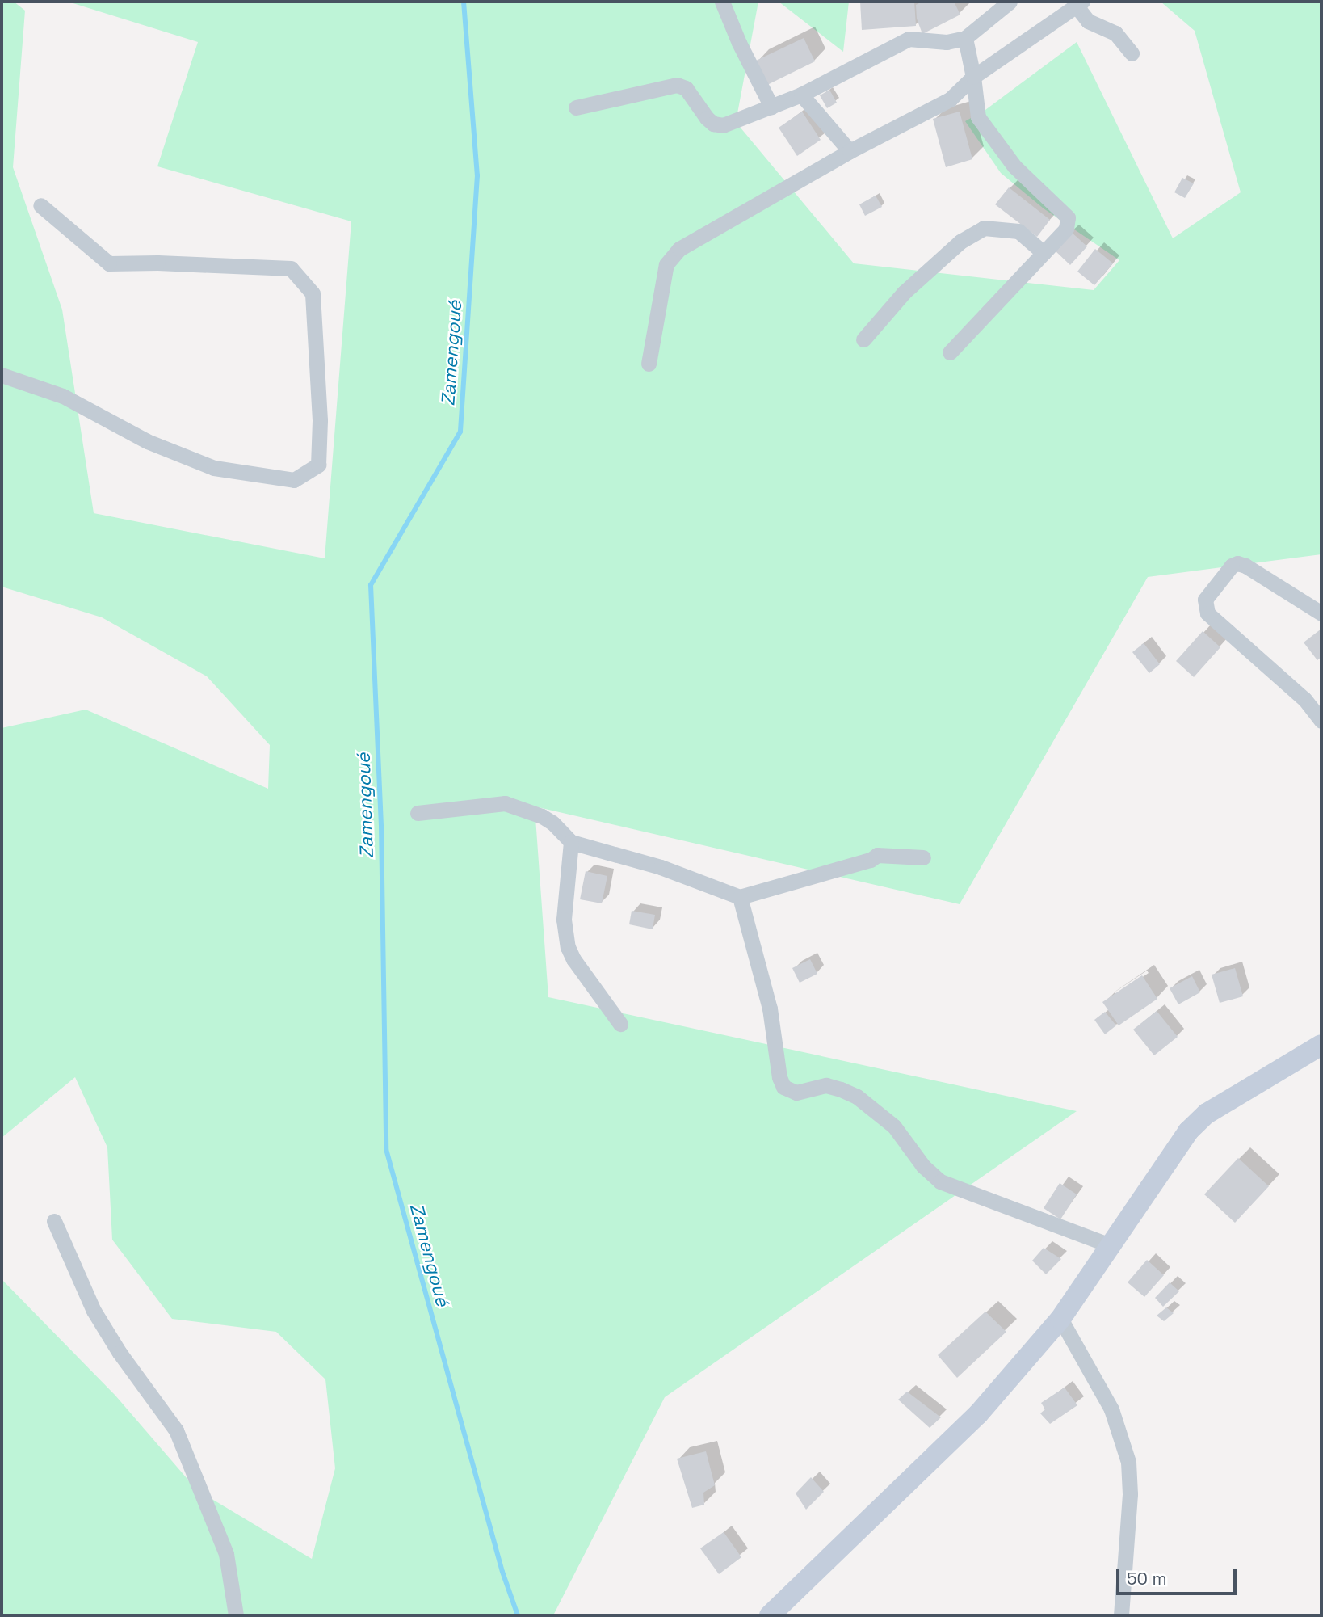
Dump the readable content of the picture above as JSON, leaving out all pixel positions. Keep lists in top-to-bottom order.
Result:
{
  "water": ["Zamengoué"],
  "scale_bar": "50 m"
}
